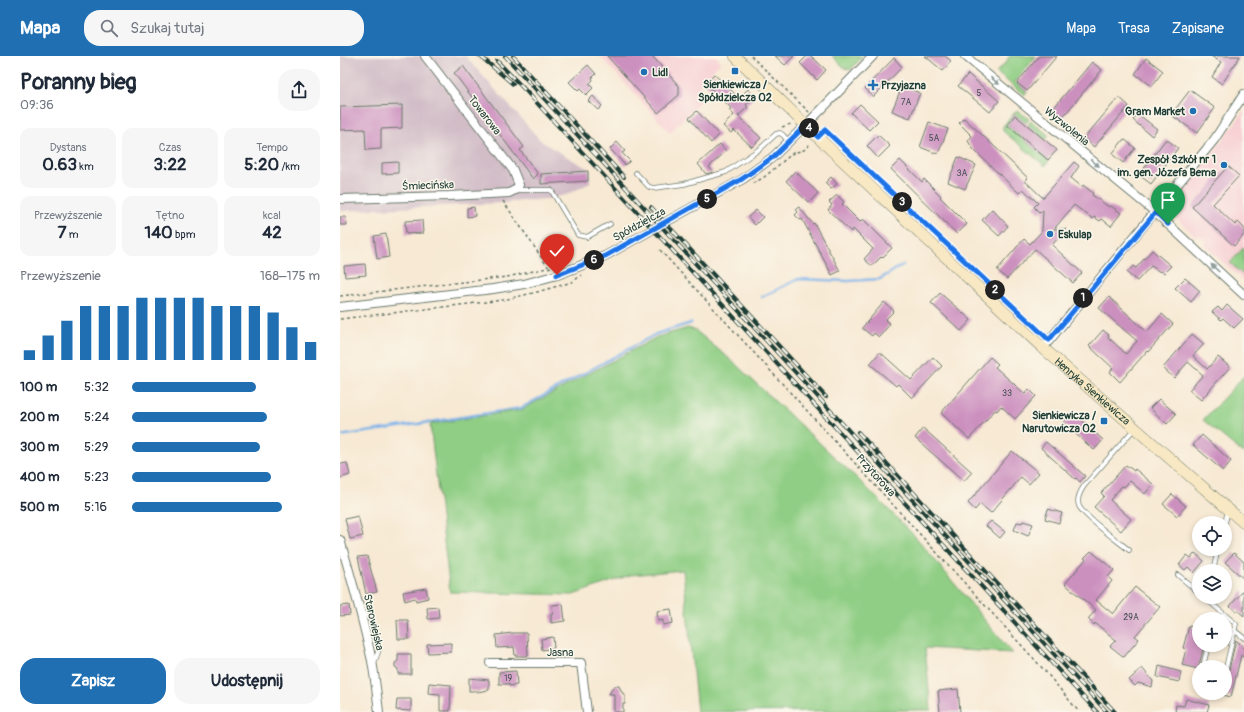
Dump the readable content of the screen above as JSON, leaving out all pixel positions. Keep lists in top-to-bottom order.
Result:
{
  "streets": {
    "street": [
      "Towarowa",
      "Wyzwolenia",
      "Śmiecińska",
      "Spółdzielcza",
      "Henryka Sienkiewicza",
      "Starowiejska",
      "Jasna"
    ],
    "path": ["Przytorowa"]
  },
  "crossings": [
    ["Towarowa", "Śmiecińska"],
    ["Spółdzielcza", "Henryka Sienkiewicza"]
  ],
  "places": {
    "transit": ["Sienkiewicza / Spółdzielcza 02", "Sienkiewicza / Narutowicza 02"],
    "other": [
      "Lidl",
      "Gram Market",
      "Zespół Szkół nr 1 im. gen. Józefa Bema",
      "Eskulap"
    ],
    "health": ["Przyjazna"]
  },
  "house_numbers": [
    "5",
    "7A",
    "5A",
    "3A",
    "33",
    "29A",
    "19"
  ],
  "page": {
    "header": "Mapa",
    "search": "Szukaj tutaj",
    "nav": ["Mapa", "Trasa", "Zapisane"],
    "heading": ["Poranny bieg", "09:36"],
    "pins": [
      "4",
      "5",
      "3",
      "6",
      "2",
      "1"
    ],
    "stats": [
      ["Dystans", "0.63 km"],
      ["Czas", "3:22"],
      ["Tempo", "5:20 /km"],
      ["Przewyższenie", "7 m"],
      ["Tętno", "140 bpm"],
      ["kcal", "42"]
    ],
    "chart": ["Przewyższenie", "168–175 m"],
    "list": [
      {
        "name": "100 m",
        "note": "5:32"
      },
      {
        "name": "200 m",
        "note": "5:24"
      },
      {
        "name": "300 m",
        "note": "5:29"
      },
      {
        "name": "400 m",
        "note": "5:23"
      },
      {
        "name": "500 m",
        "note": "5:16"
      }
    ],
    "map_buttons": ["+", "−"],
    "buttons": ["Zapisz", "Udostępnij"]
  }
}
